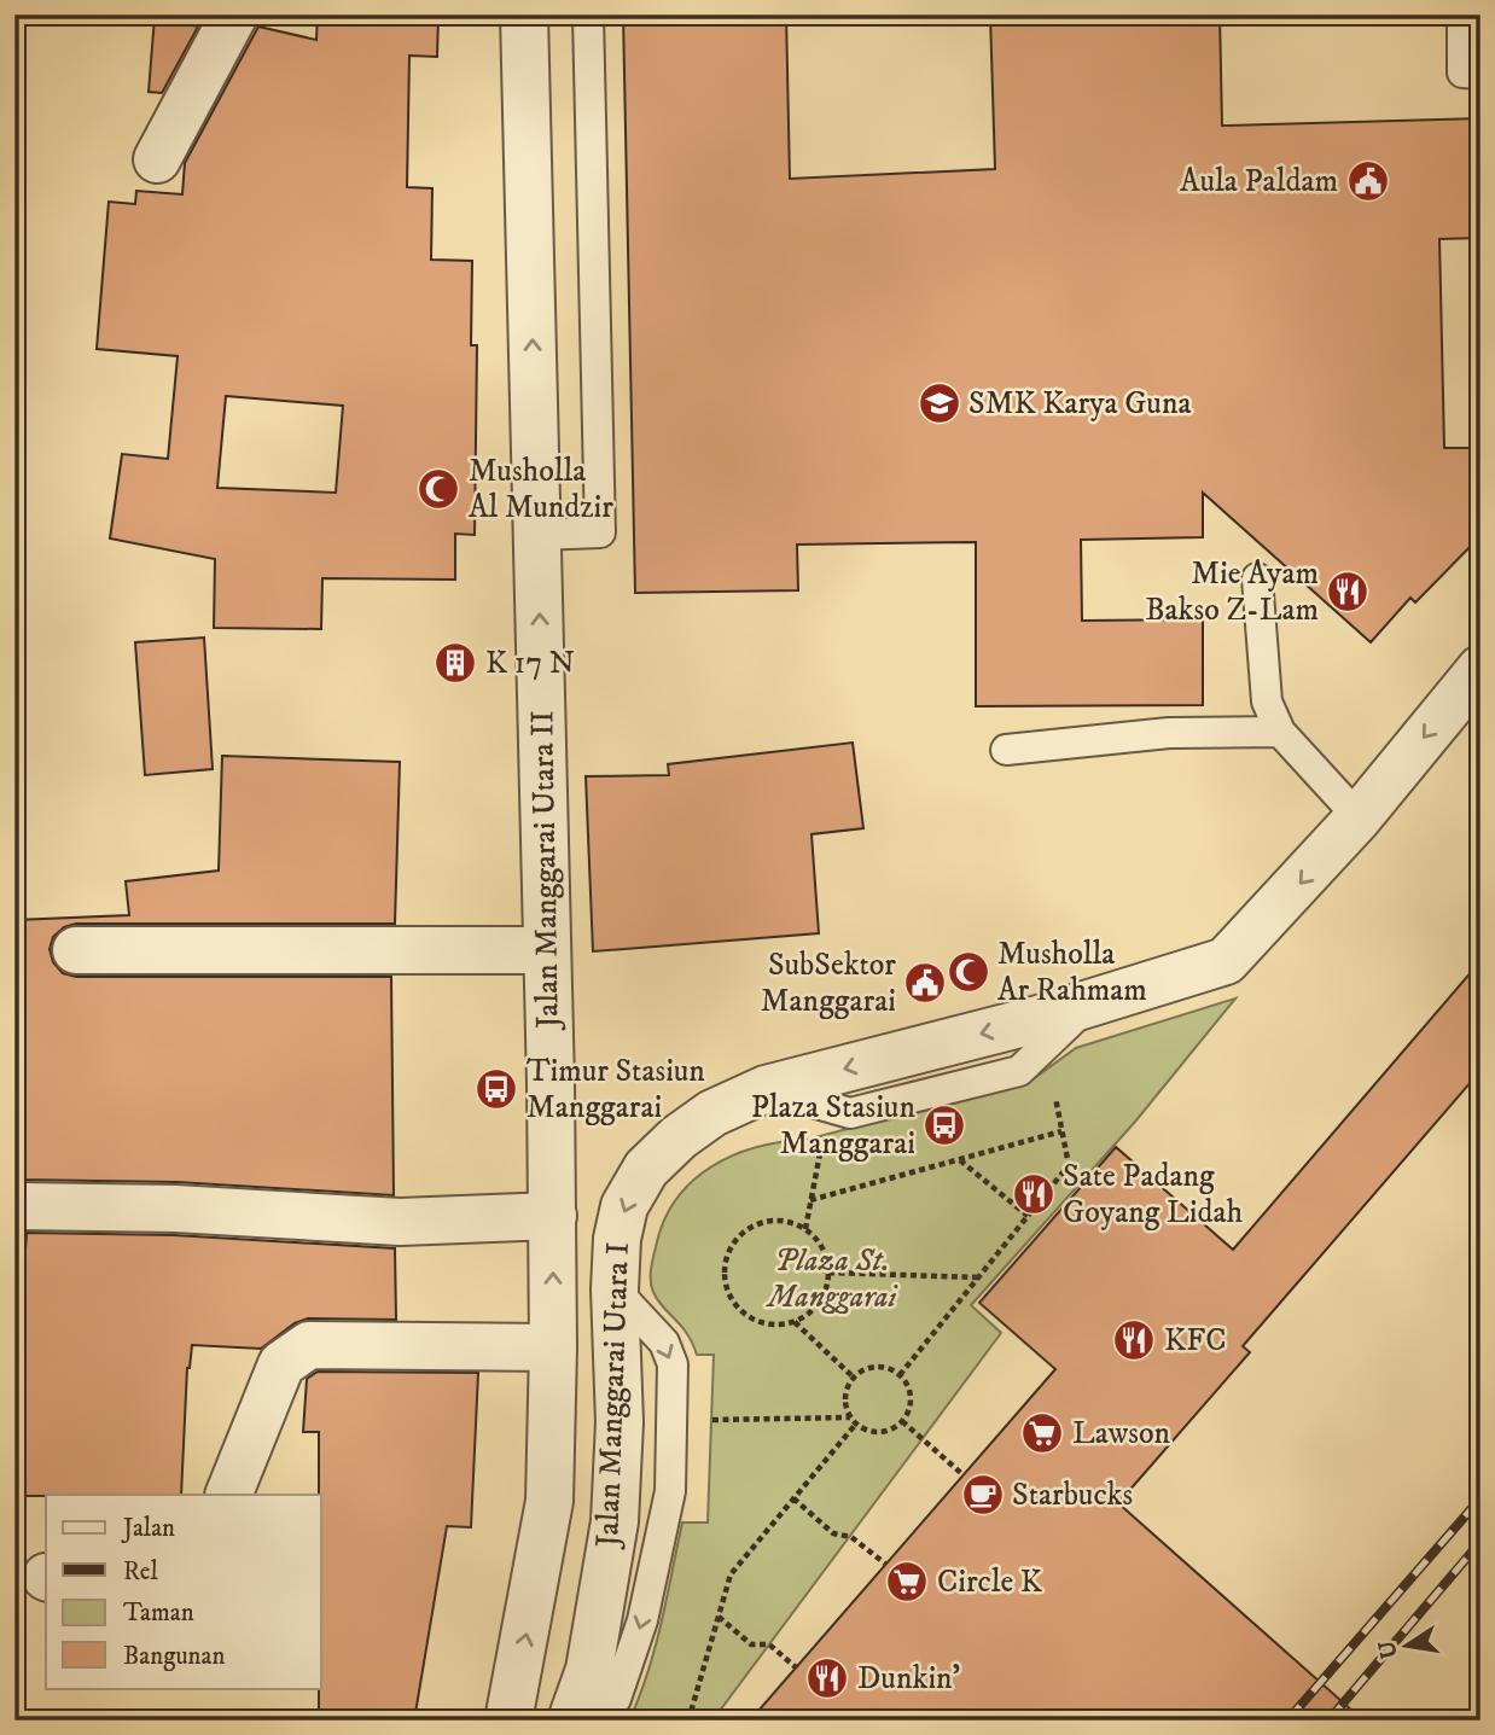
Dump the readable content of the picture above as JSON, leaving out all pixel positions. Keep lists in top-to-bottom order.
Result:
{
  "streets": {
    "street": ["Jalan Manggarai Utara II", "Jalan Manggarai Utara I"]
  },
  "one_way": ["Jalan Manggarai Utara II", "Jalan Manggarai Utara I"],
  "parks": ["Plaza St. Manggarai"],
  "places": {
    "public building": ["Aula Paldam", "SubSektor Manggarai"],
    "school or university": ["SMK Karya Guna"],
    "mosque": ["Musholla Al Mundzir", "Musholla Ar Rahmam"],
    "restaurant": [
      "Mie Ayam Bakso Z-Lam",
      "Sate Padang Goyang Lidah",
      "KFC",
      "Dunkin'"
    ],
    "building": ["K 17 N"],
    "bus stop": ["Timur Stasiun Manggarai", "Plaza Stasiun Manggarai"],
    "supermarket": ["Lawson", "Circle K"],
    "cafe": ["Starbucks"]
  },
  "legend": [
    "Jalan",
    "Rel",
    "Taman",
    "Bangunan"
  ],
  "north": "left"
}
